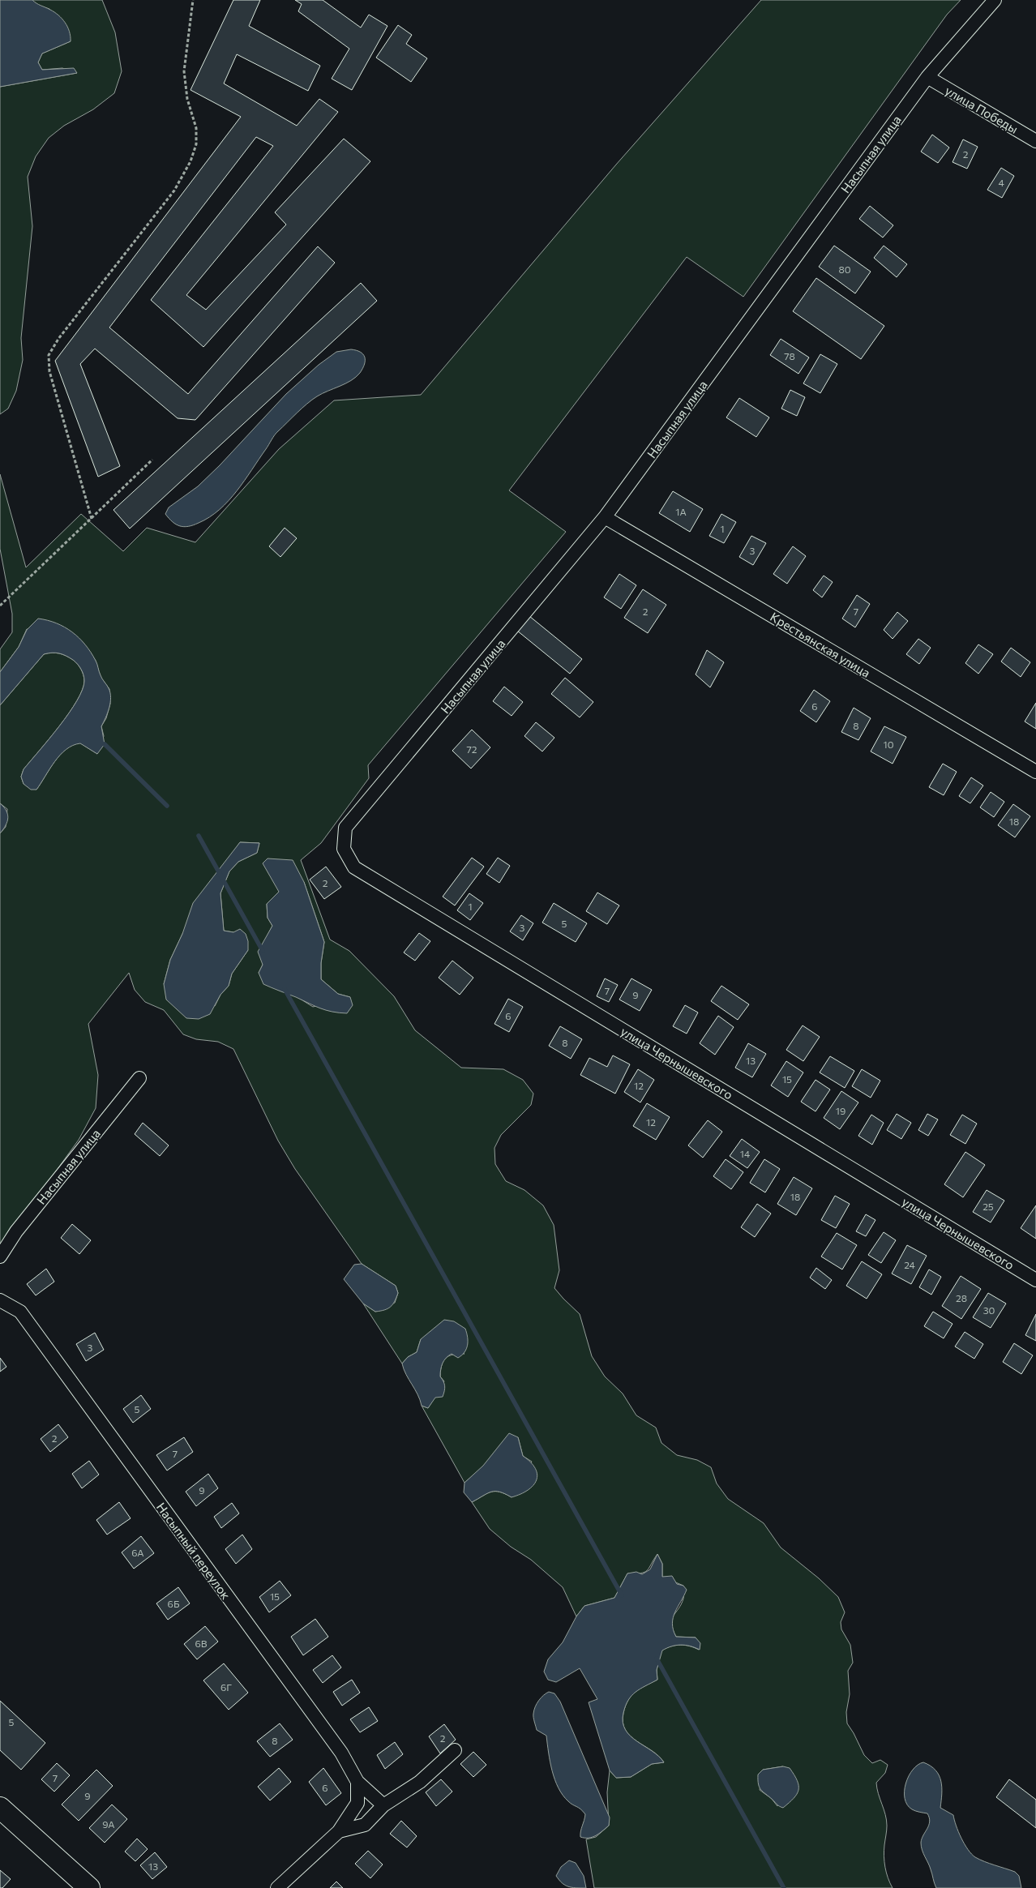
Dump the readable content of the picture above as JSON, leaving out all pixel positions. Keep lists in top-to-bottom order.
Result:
{
  "streets": {
    "street": [
      "улица Победы",
      "Насыпная улица",
      "Крестьянская улица",
      "улица Чернышевского",
      "Насыпный переулок"
    ]
  },
  "crossings": [
    ["улица Победы", "Насыпная улица"],
    ["Насыпная улица", "Крестьянская улица"],
    ["Насыпная улица", "улица Чернышевского"]
  ],
  "house_numbers": [
    "2",
    "4",
    "80",
    "78",
    "1А",
    "1",
    "3",
    "2",
    "7",
    "6",
    "8",
    "10",
    "72",
    "18",
    "2",
    "1",
    "5",
    "3",
    "7",
    "9",
    "6",
    "8",
    "13",
    "15",
    "12",
    "19",
    "12",
    "14",
    "18",
    "25",
    "24",
    "28",
    "30",
    "3",
    "5",
    "2",
    "7",
    "9",
    "6А",
    "15",
    "6Б",
    "6В",
    "6Г",
    "5",
    "2",
    "8",
    "7",
    "6",
    "9",
    "9А",
    "13"
  ]
}
